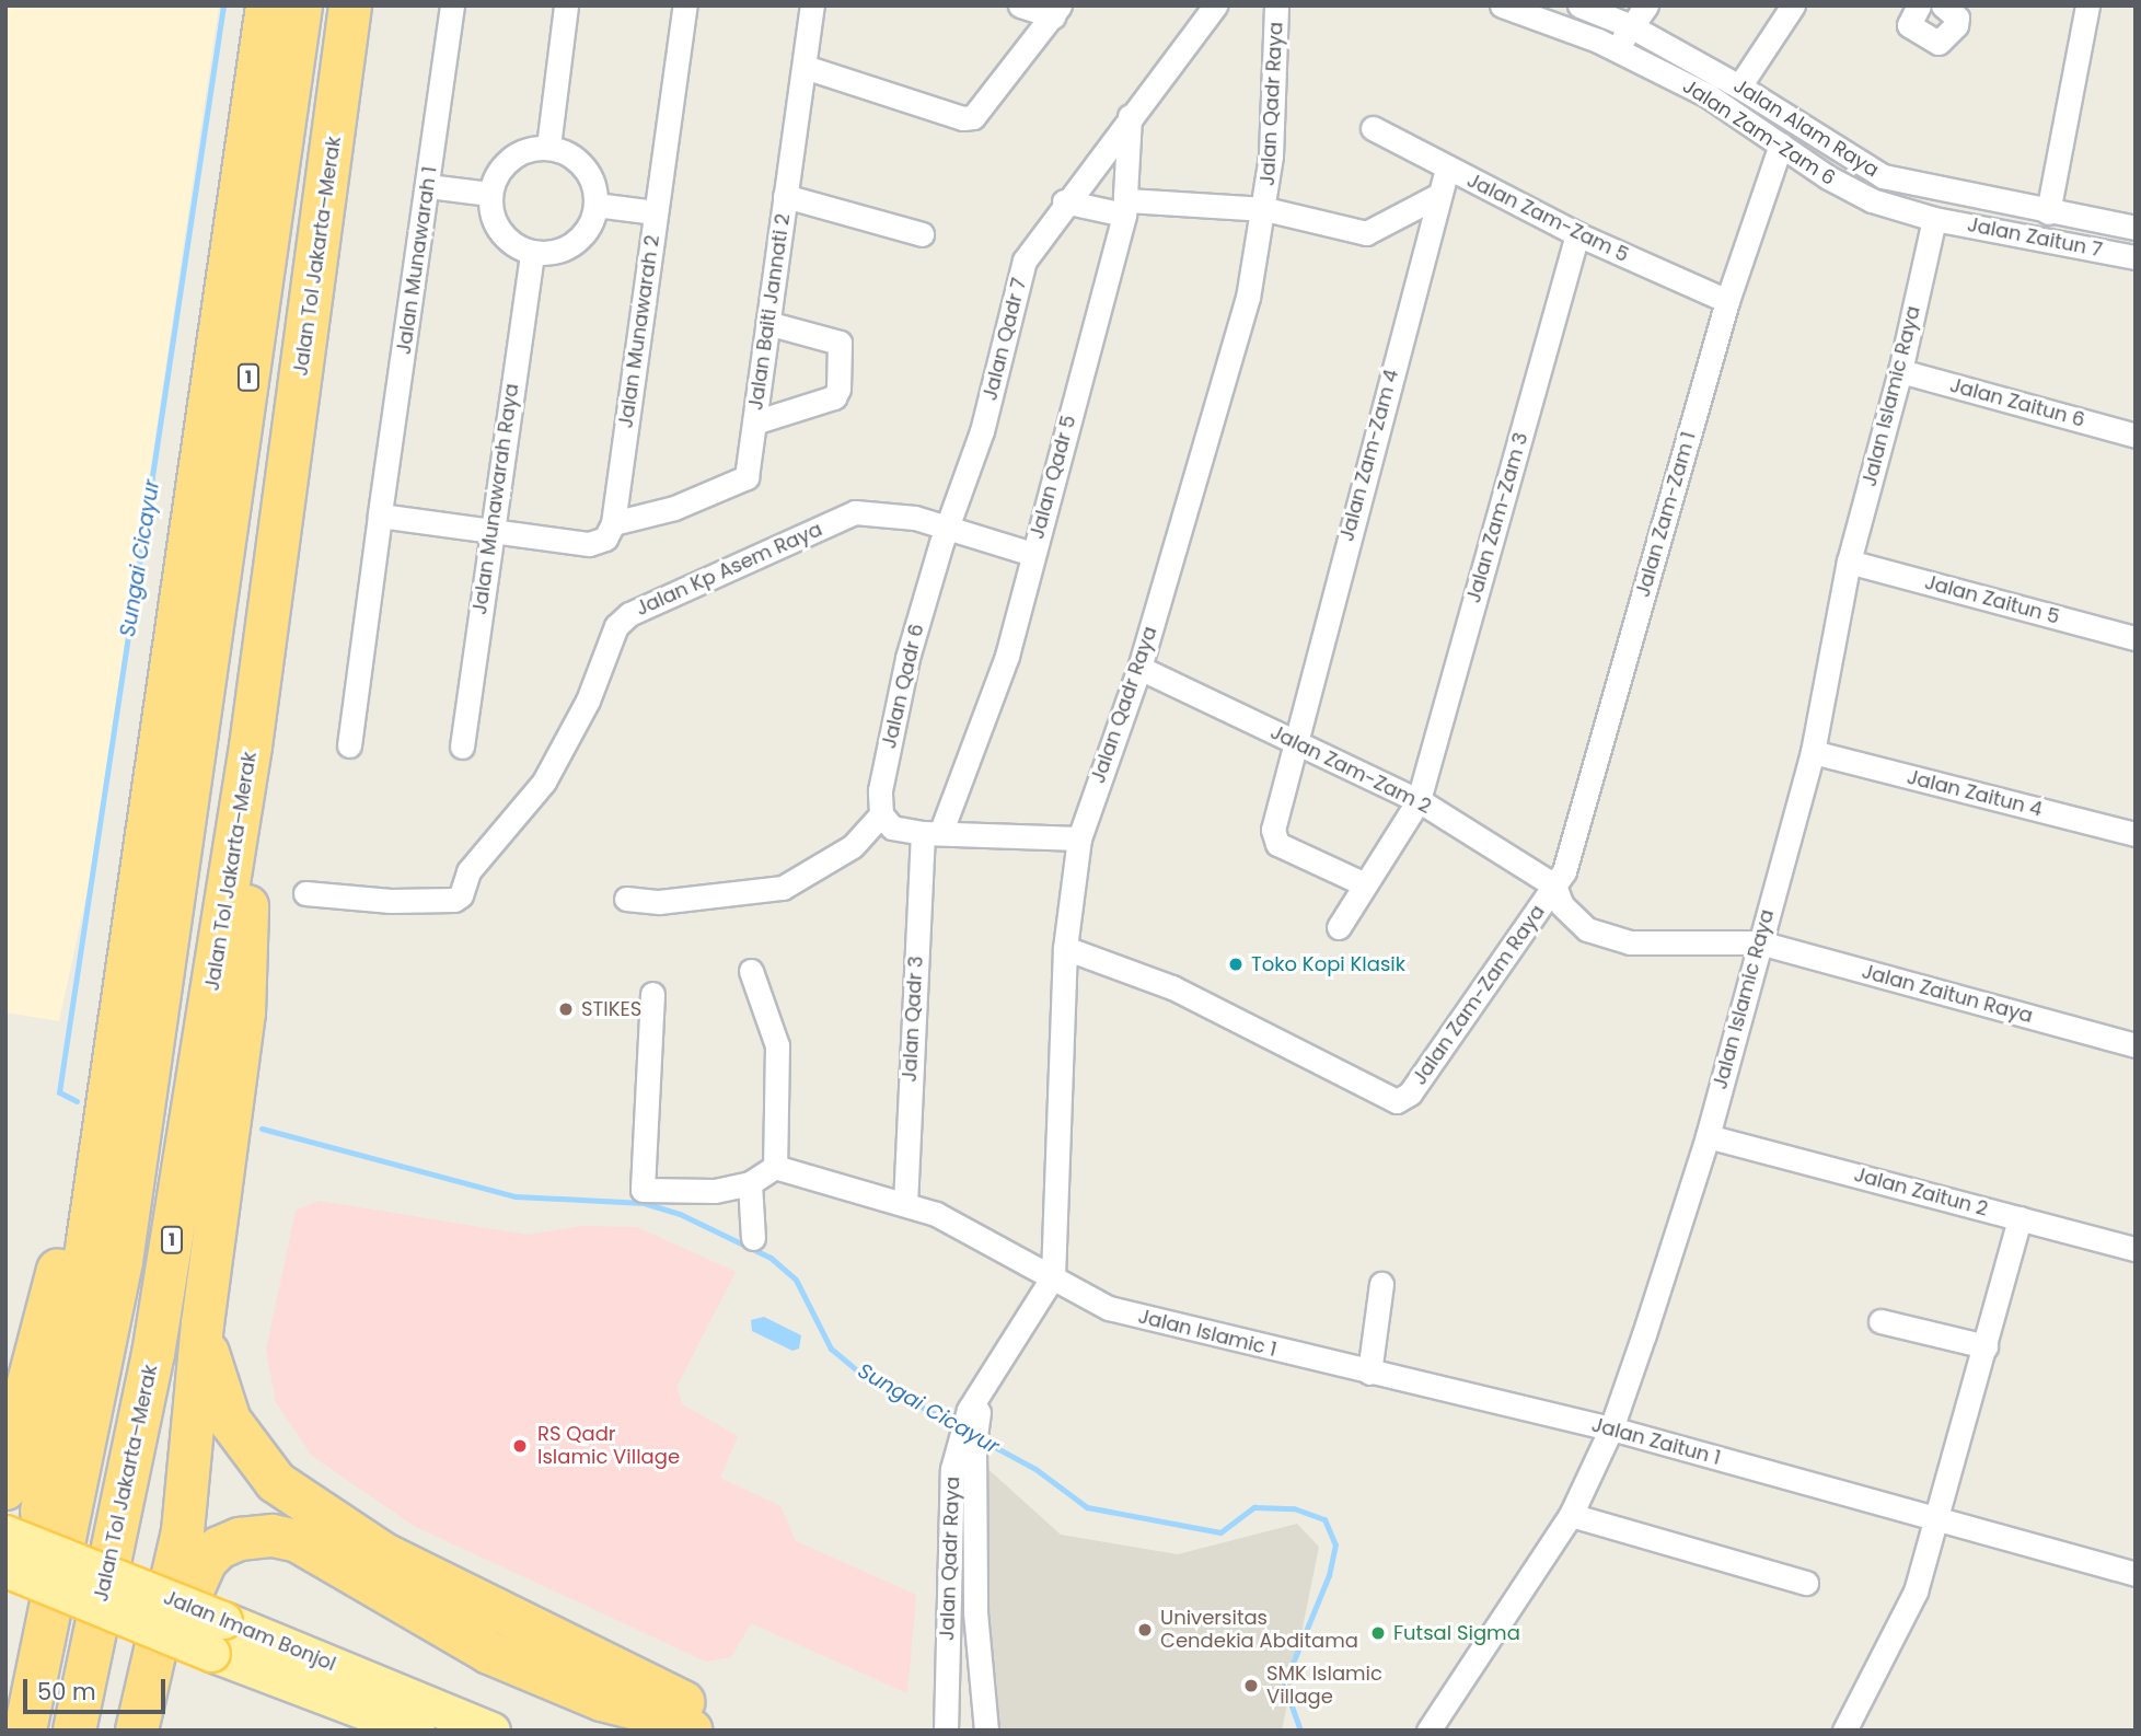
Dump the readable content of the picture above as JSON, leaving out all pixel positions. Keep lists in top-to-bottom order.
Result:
{
  "streets": {
    "highway": ["Jalan Tol Jakarta–Merak", "1"],
    "main road": ["Jalan Imam Bonjol"],
    "street": [
      "Jalan Qadr Raya",
      "Jalan Alam Raya",
      "Jalan Zam-Zam 6",
      "Jalan Zam-Zam 5",
      "Jalan Zaitun 7",
      "Jalan Munawarah 1",
      "Jalan Baiti Jannati 2",
      "Jalan Munawarah 2",
      "Jalan Qadr 7",
      "Jalan Islamic Raya",
      "Jalan Zaitun 6",
      "Jalan Zam-Zam 4",
      "Jalan Qadr 5",
      "Jalan Munawarah Raya",
      "Jalan Zam-Zam 1",
      "Jalan Zam-Zam 3",
      "Jalan Kp Asem Raya",
      "Jalan Zaitun 5",
      "Jalan Qadr 6",
      "Jalan Zam-Zam 2",
      "Jalan Zaitun 4",
      "Jalan Zaitun Raya",
      "Jalan Zam-Zam Raya",
      "Jalan Qadr 3",
      "Jalan Zaitun 2",
      "Jalan Islamic 1",
      "Jalan Zaitun 1"
    ]
  },
  "crossings": [
    ["Jalan Qadr Raya", "Jalan Zam-Zam 2"],
    ["Jalan Qadr Raya", "Jalan Zam-Zam Raya"],
    ["Jalan Qadr Raya", "Jalan Islamic 1"],
    ["Jalan Zam-Zam 6", "Jalan Zaitun 7"],
    ["Jalan Zam-Zam 6", "Jalan Islamic Raya"],
    ["Jalan Zam-Zam 6", "Jalan Zam-Zam 1"],
    ["Jalan Zam-Zam 5", "Jalan Zam-Zam 4"],
    ["Jalan Zam-Zam 5", "Jalan Zam-Zam 1"],
    ["Jalan Zam-Zam 5", "Jalan Zam-Zam 3"],
    ["Jalan Zaitun 7", "Jalan Islamic Raya"],
    ["Jalan Baiti Jannati 2", "Jalan Munawarah 2"],
    ["Jalan Qadr 7", "Jalan Qadr 5"],
    ["Jalan Qadr 7", "Jalan Kp Asem Raya"],
    ["Jalan Qadr 7", "Jalan Qadr 6"],
    ["Jalan Islamic Raya", "Jalan Zaitun 6"],
    ["Jalan Islamic Raya", "Jalan Zaitun 5"],
    ["Jalan Islamic Raya", "Jalan Zaitun 4"],
    ["Jalan Islamic Raya", "Jalan Zaitun Raya"],
    ["Jalan Islamic Raya", "Jalan Zam-Zam Raya"],
    ["Jalan Islamic Raya", "Jalan Zaitun 2"],
    ["Jalan Islamic Raya", "Jalan Zaitun 1"],
    ["Jalan Zam-Zam 4", "Jalan Zam-Zam 3"],
    ["Jalan Zam-Zam 4", "Jalan Zam-Zam 2"],
    ["Jalan Qadr 5", "Jalan Qadr 3"],
    ["Jalan Zam-Zam 1", "Jalan Zam-Zam 2"],
    ["Jalan Zam-Zam 1", "Jalan Zam-Zam Raya"],
    ["Jalan Zam-Zam 3", "Jalan Zam-Zam 2"],
    ["Jalan Kp Asem Raya", "Jalan Qadr 6"],
    ["Jalan Zam-Zam 2", "Jalan Zam-Zam Raya"],
    ["Jalan Zaitun Raya", "Jalan Zam-Zam Raya"],
    ["Jalan Qadr 3", "Jalan Islamic 1"],
    ["Jalan Islamic 1", "Jalan Zaitun 1"]
  ],
  "water": ["Sungai Cicayur"],
  "places": [
    "Toko Kopi Klasik",
    "STIKES",
    "RS Qadr Islamic Village",
    "Universitas Cendekia Abditama",
    "Futsal Sigma",
    "SMK Islamic Village"
  ],
  "scale_bar": "50 m"
}
